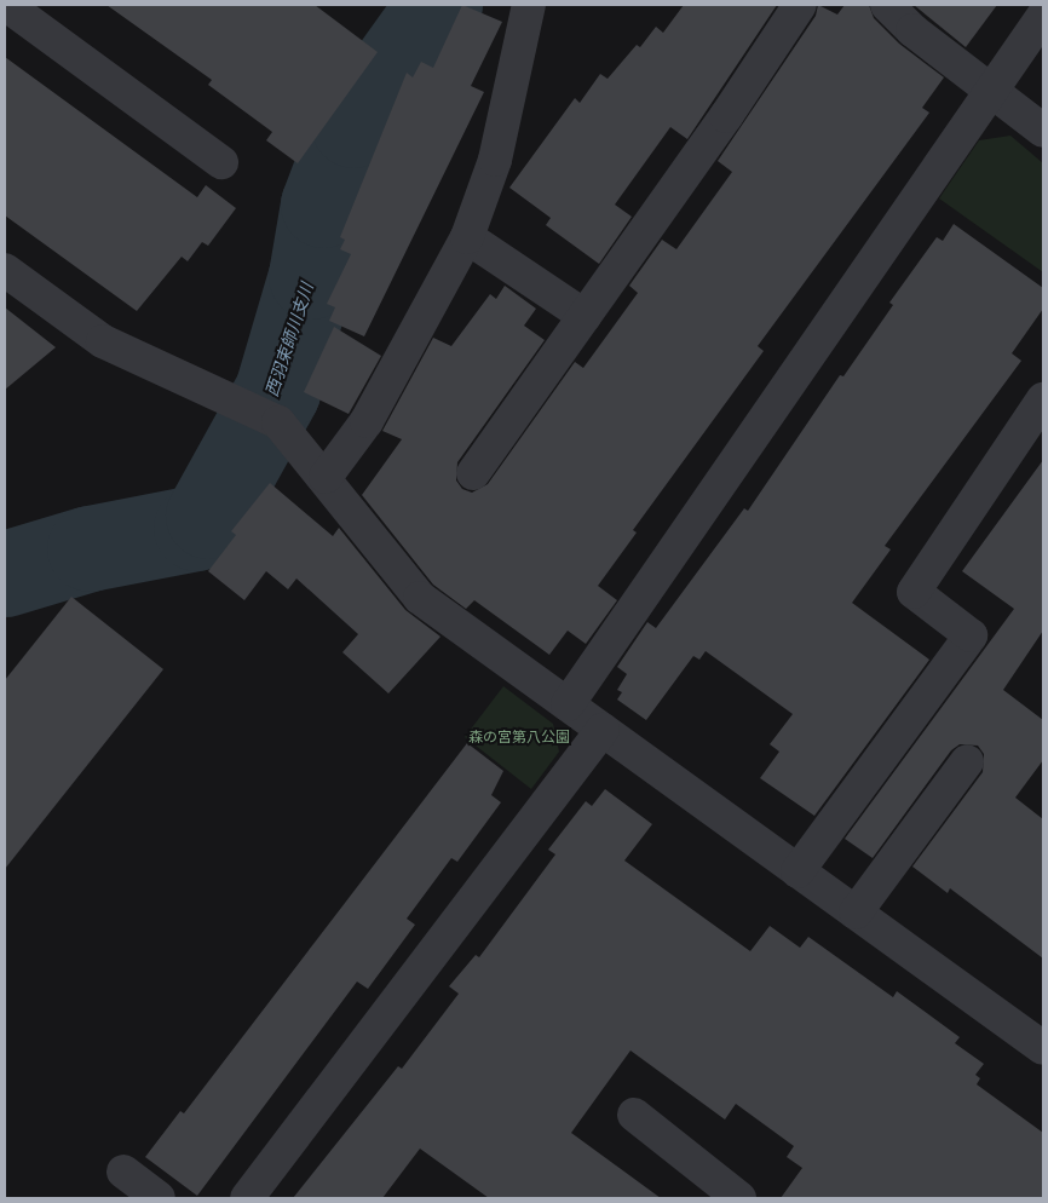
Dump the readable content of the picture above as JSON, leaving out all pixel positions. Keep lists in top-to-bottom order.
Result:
{
  "water": ["西羽束師川支川"],
  "parks": ["森の宮第八公園"]
}
